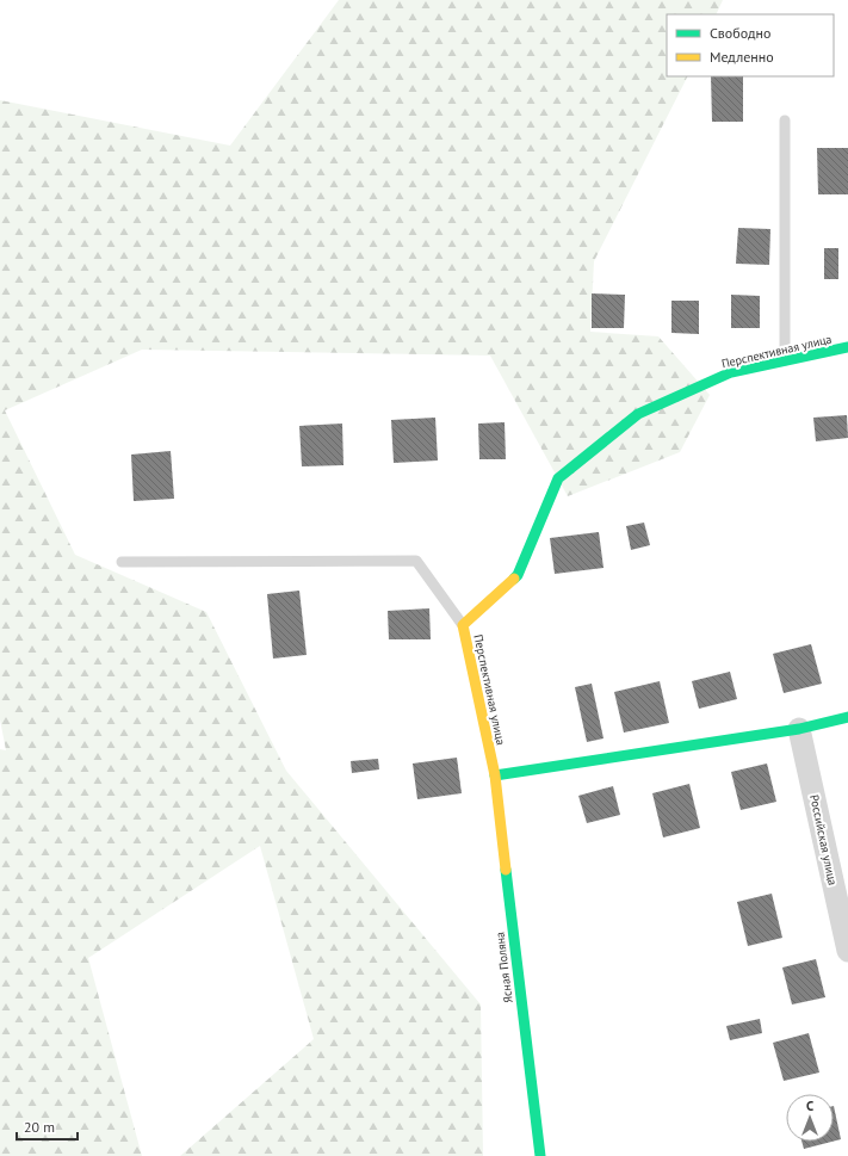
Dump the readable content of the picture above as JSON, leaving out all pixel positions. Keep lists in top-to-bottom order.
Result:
{
  "streets": {
    "street": ["Перспективная улица", "Российская улица", "Ясная Поляна"]
  },
  "crossings": [
    ["Перспективная улица", "Ясная Поляна"]
  ],
  "legend": ["Свободно", "Медленно"],
  "scale_bar": "20 m",
  "north": "top"
}
